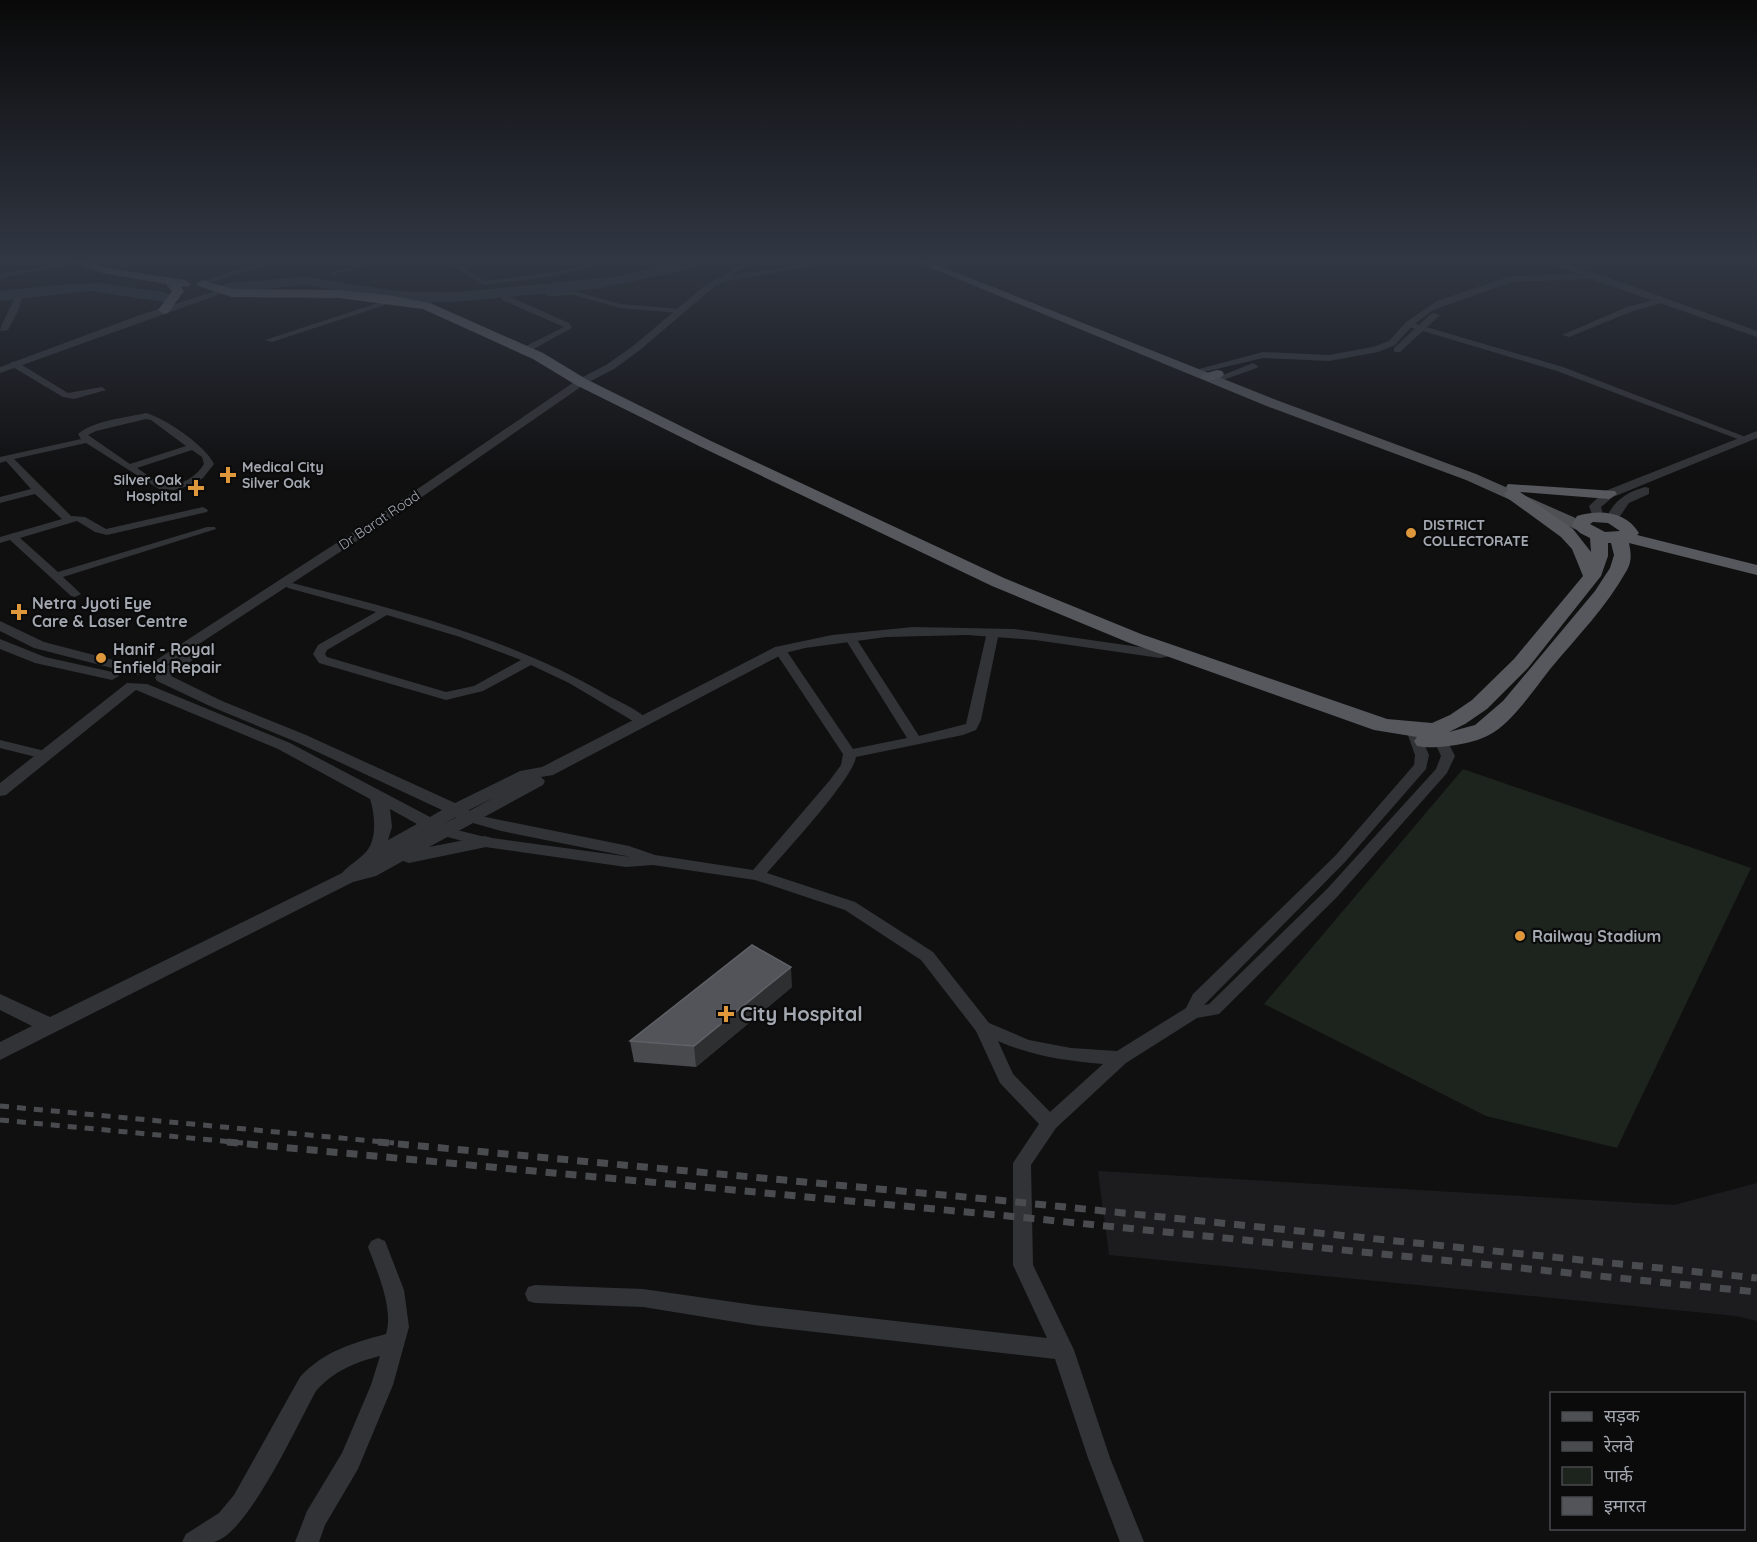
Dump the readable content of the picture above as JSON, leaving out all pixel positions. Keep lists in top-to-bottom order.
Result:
{
  "streets": {
    "street": ["Dr Barat Road"]
  },
  "places": {
    "health": [
      "Medical City Silver Oak",
      "Silver Oak Hospital",
      "Netra Jyoti Eye Care & Laser Centre",
      "City Hospital"
    ],
    "other": ["DISTRICT COLLECTORATE", "Hanif - Royal Enfield Repair", "Railway Stadium"]
  },
  "legend": [
    "सड़क",
    "रेलवे",
    "पार्क",
    "इमारत"
  ]
}
